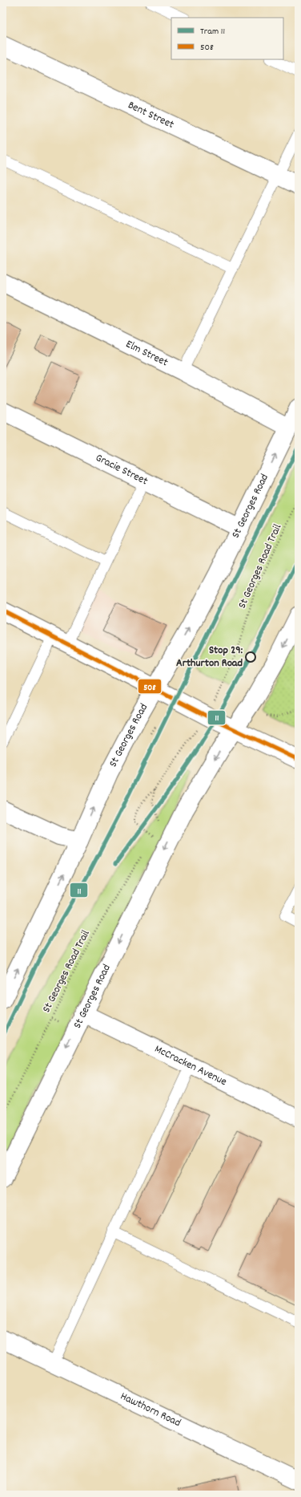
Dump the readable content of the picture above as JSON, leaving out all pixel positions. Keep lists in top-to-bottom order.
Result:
{
  "streets": {
    "main road": [
      "Bent Street",
      "Elm Street",
      "Gracie Street",
      "St Georges Road",
      "McCracken Avenue",
      "Hawthorn Road"
    ],
    "path": ["St Georges Road Trail"]
  },
  "crossings": [
    ["Elm Street", "St Georges Road"],
    ["Gracie Street", "St Georges Road"],
    ["St Georges Road", "McCracken Avenue"]
  ],
  "places": ["Stop 29: Arthurton Road"],
  "lines": ["tram line 11", "transit line 508"],
  "legend": ["Tram 11", "508"]
}
